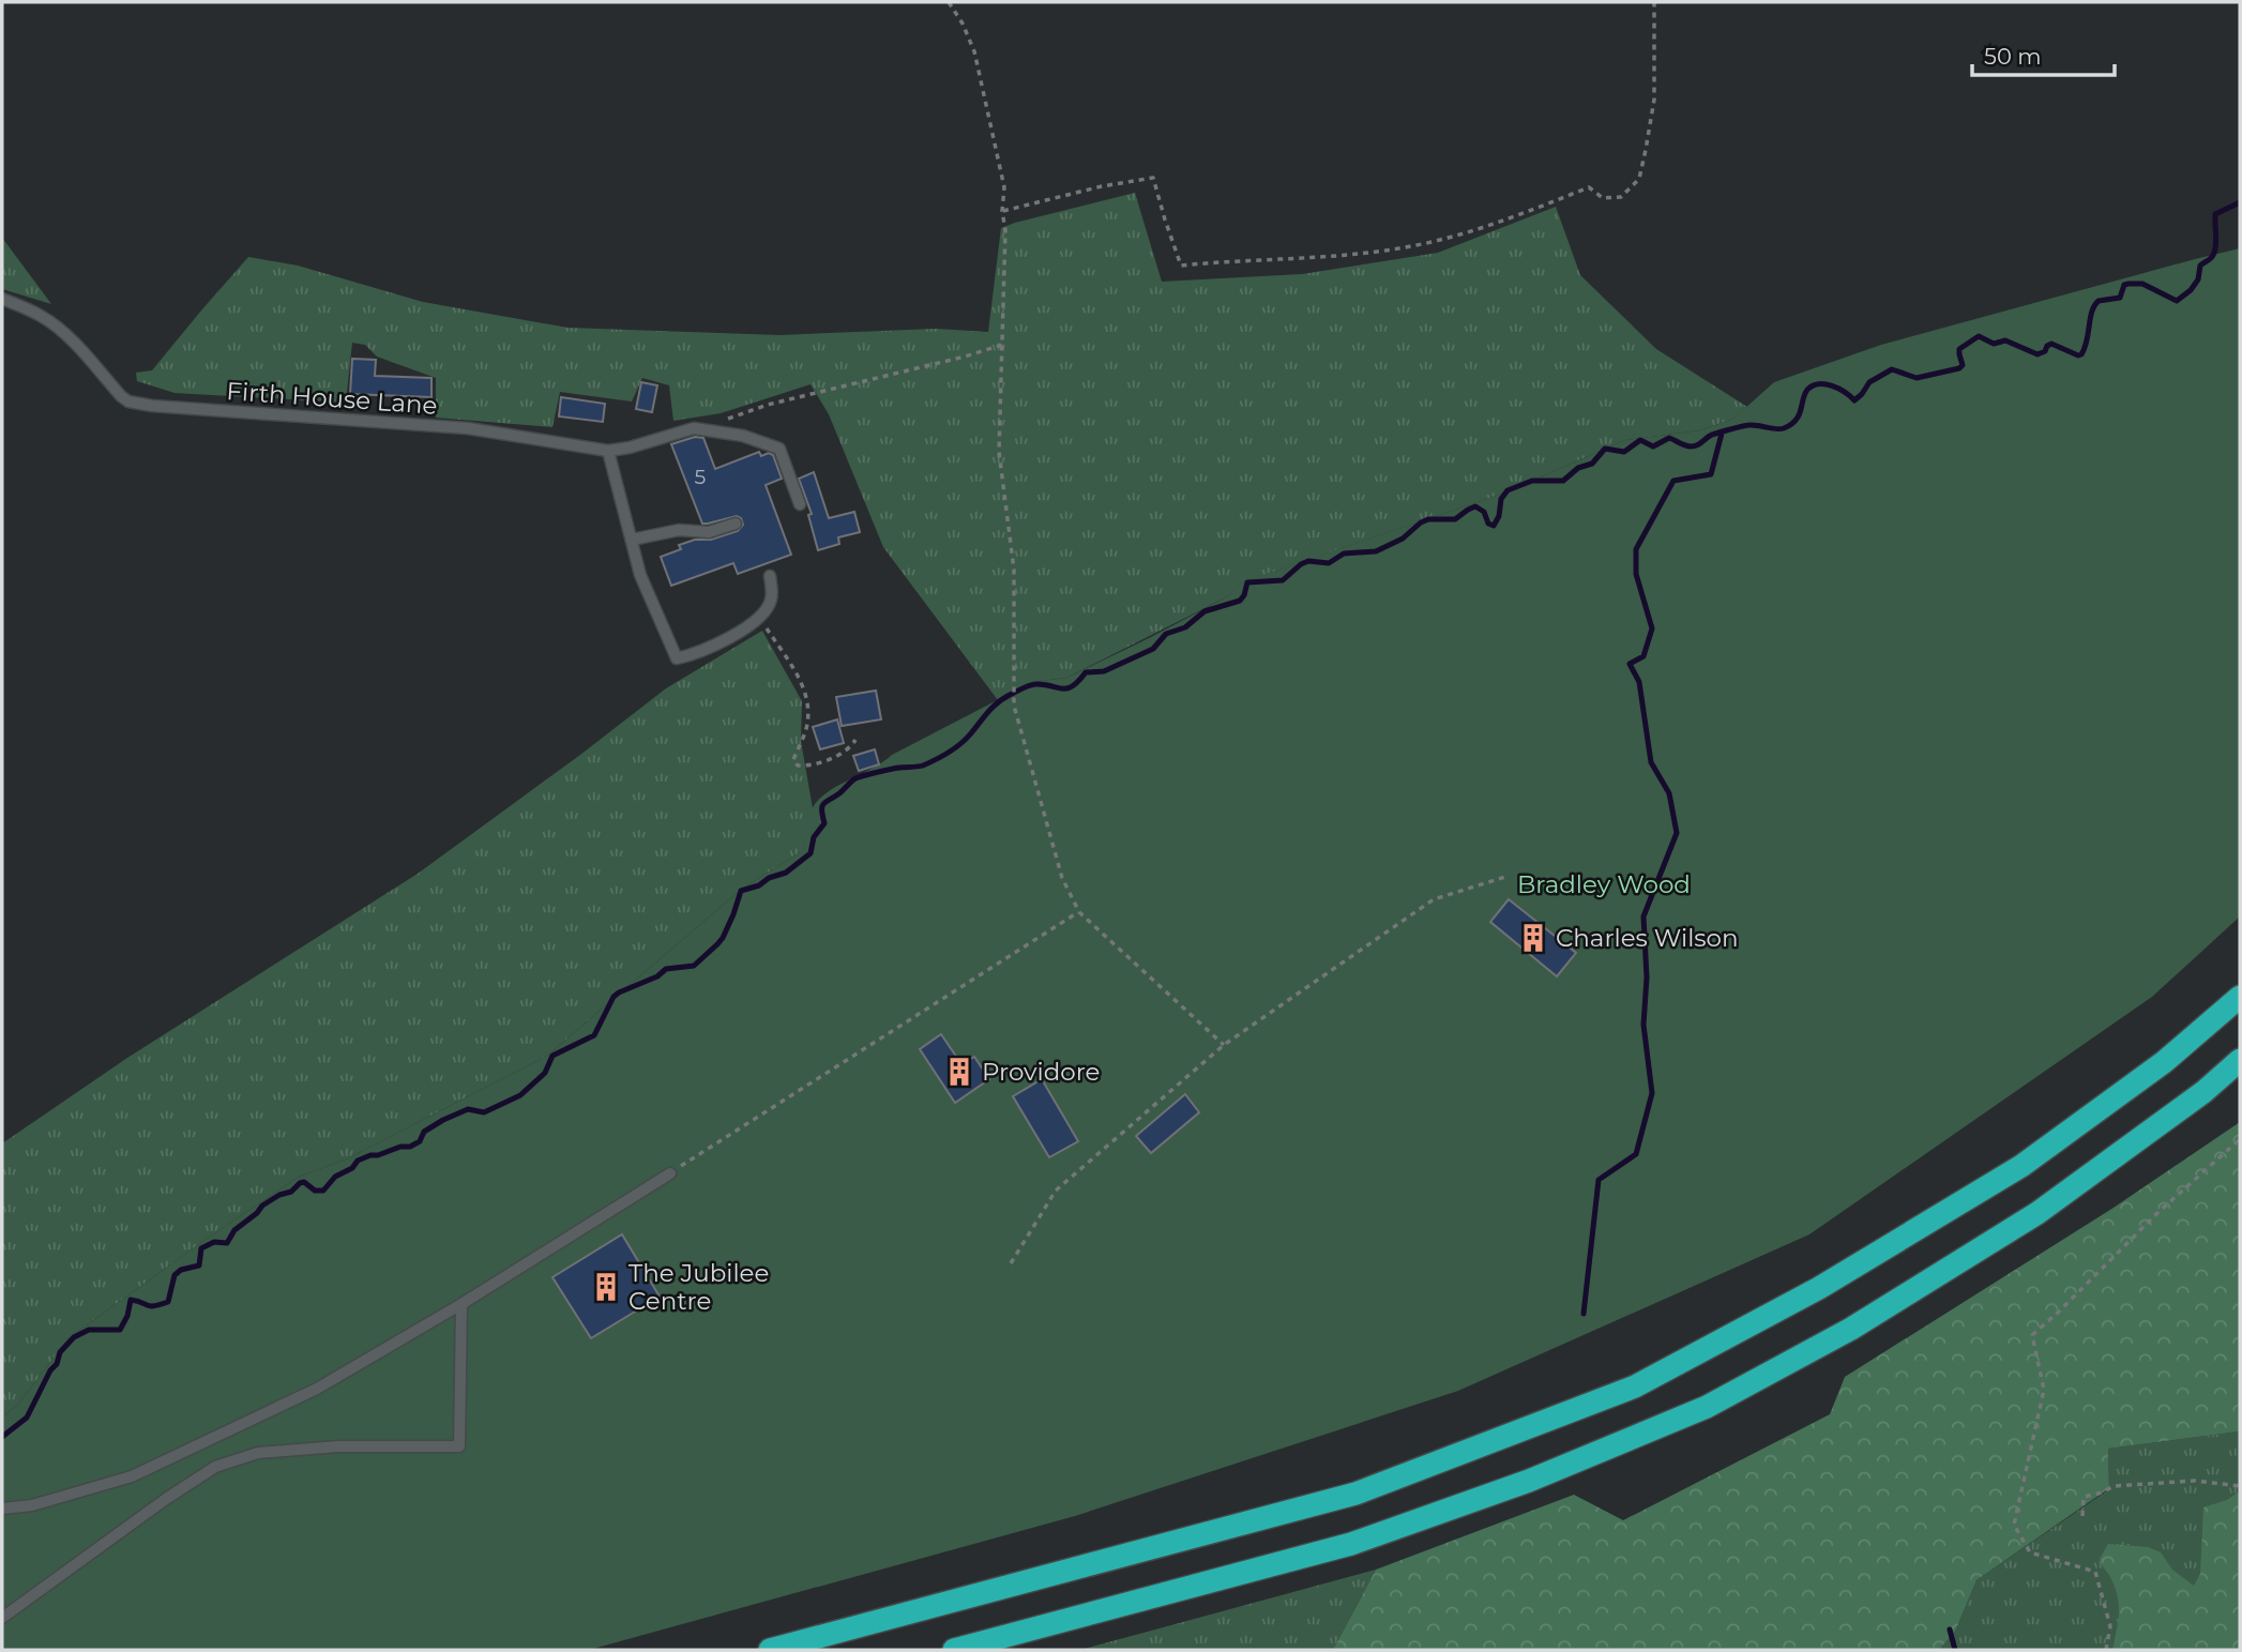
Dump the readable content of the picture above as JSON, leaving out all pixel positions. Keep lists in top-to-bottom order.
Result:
{
  "streets": {
    "lane": ["Firth House Lane"]
  },
  "parks": ["Bradley Wood"],
  "places": {
    "building": ["Charles Wilson", "Providore", "The Jubilee Centre"]
  },
  "house_numbers": ["5"],
  "scale_bar": "50 m"
}
